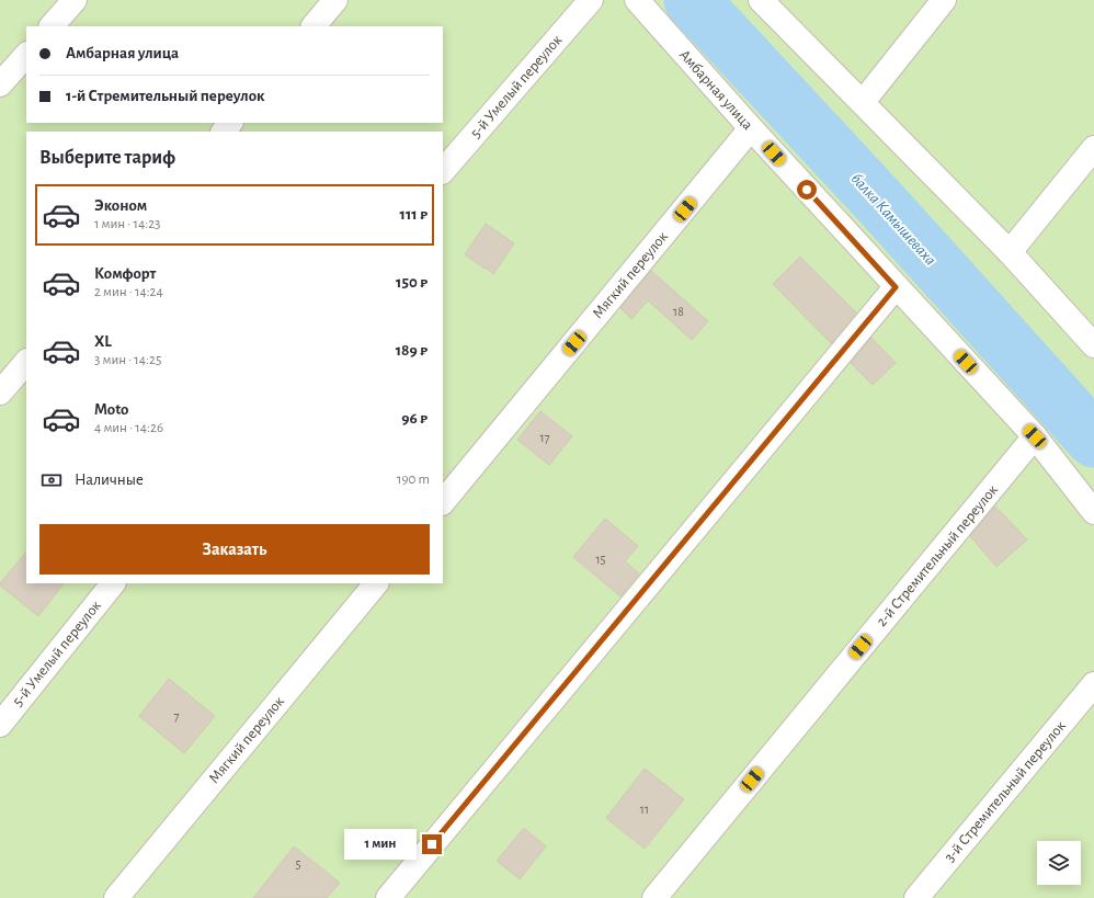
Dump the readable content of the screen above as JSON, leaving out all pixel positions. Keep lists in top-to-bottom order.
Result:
{
  "streets": {
    "street": [
      "5-й Умелый переулок",
      "Амбарная улица",
      "Мягкий переулок",
      "2-й Стремительный переулок",
      "3-й Стремительный переулок"
    ]
  },
  "crossings": [
    ["Амбарная улица", "Мягкий переулок"],
    ["Амбарная улица", "2-й Стремительный переулок"]
  ],
  "water": ["балка Камышеваха"],
  "house_numbers": [
    "18",
    "17",
    "15",
    "7",
    "11",
    "5"
  ],
  "page": {
    "banner": ["Амбарная улица", "1-й Стремительный переулок"],
    "heading": "Выберите тариф",
    "list": [
      {
        "name": "Эконом",
        "note": "1 мин · 14:23",
        "value": "111 ₽"
      },
      {
        "name": "Комфорт",
        "note": "2 мин · 14:24",
        "value": "150 ₽"
      },
      {
        "name": "XL",
        "note": "3 мин · 14:25",
        "value": "189 ₽"
      },
      {
        "name": "Moto",
        "note": "4 мин · 14:26",
        "value": "96 ₽"
      }
    ],
    "pay": ["Наличные", "190 m"],
    "buttons": "Заказать",
    "bubble": "1 мин"
  }
}
